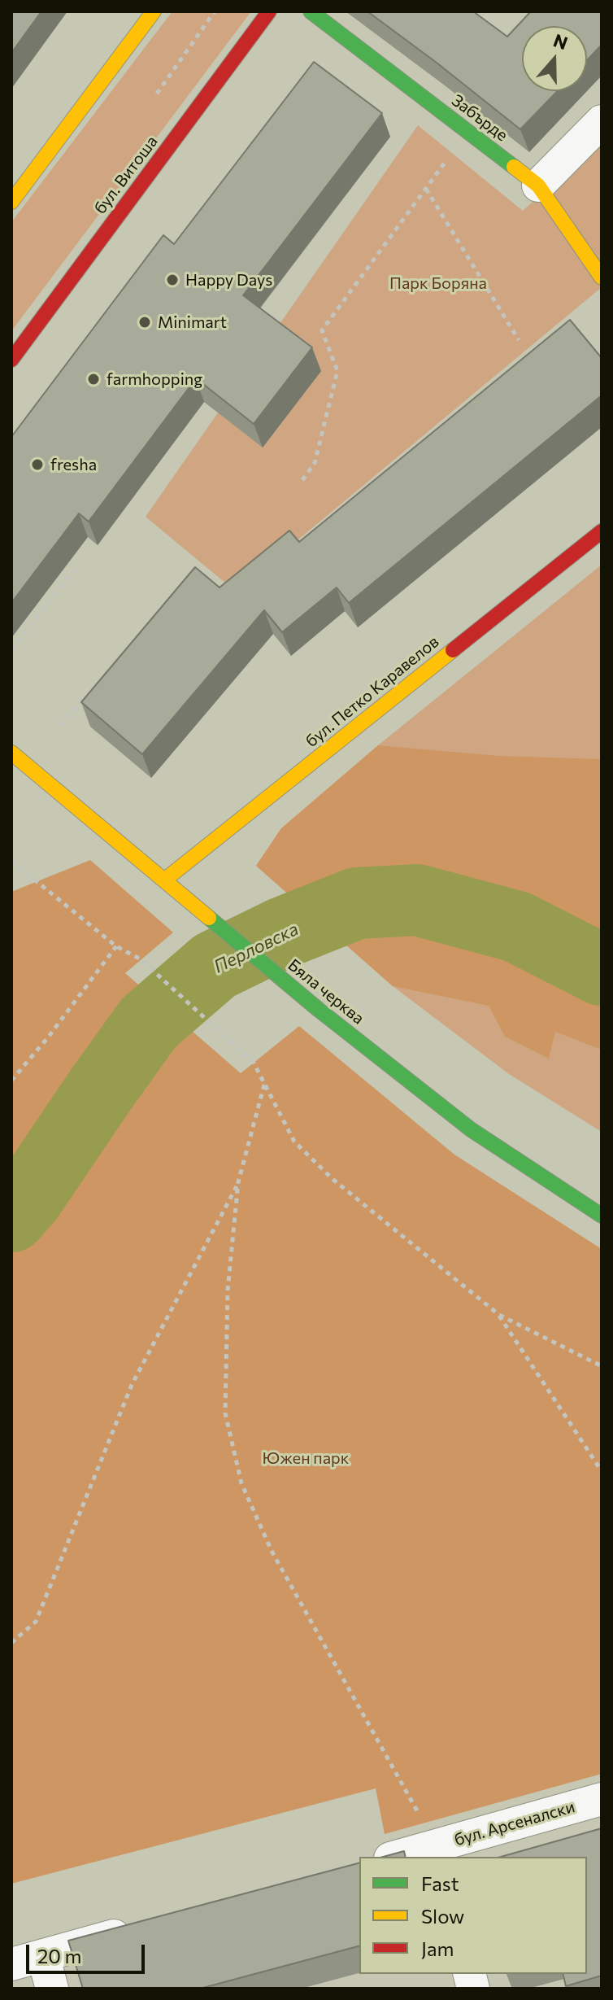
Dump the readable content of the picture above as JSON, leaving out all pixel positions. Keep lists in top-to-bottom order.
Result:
{
  "streets": {
    "street": [
      "Забърде",
      "бул. Витоша",
      "бул. Петко Каравелов",
      "Бяла черква",
      "бул. Арсеналски"
    ]
  },
  "crossings": [
    ["бул. Петко Каравелов", "Бяла черква"]
  ],
  "water": ["Перловска"],
  "parks": ["Парк Боряна", "Южен парк"],
  "places": [
    "Happy Days",
    "Minimart",
    "farmhopping",
    "fresha"
  ],
  "legend": ["Fast", "Slow", "Jam"],
  "scale_bar": "20 m",
  "north": "top"
}
